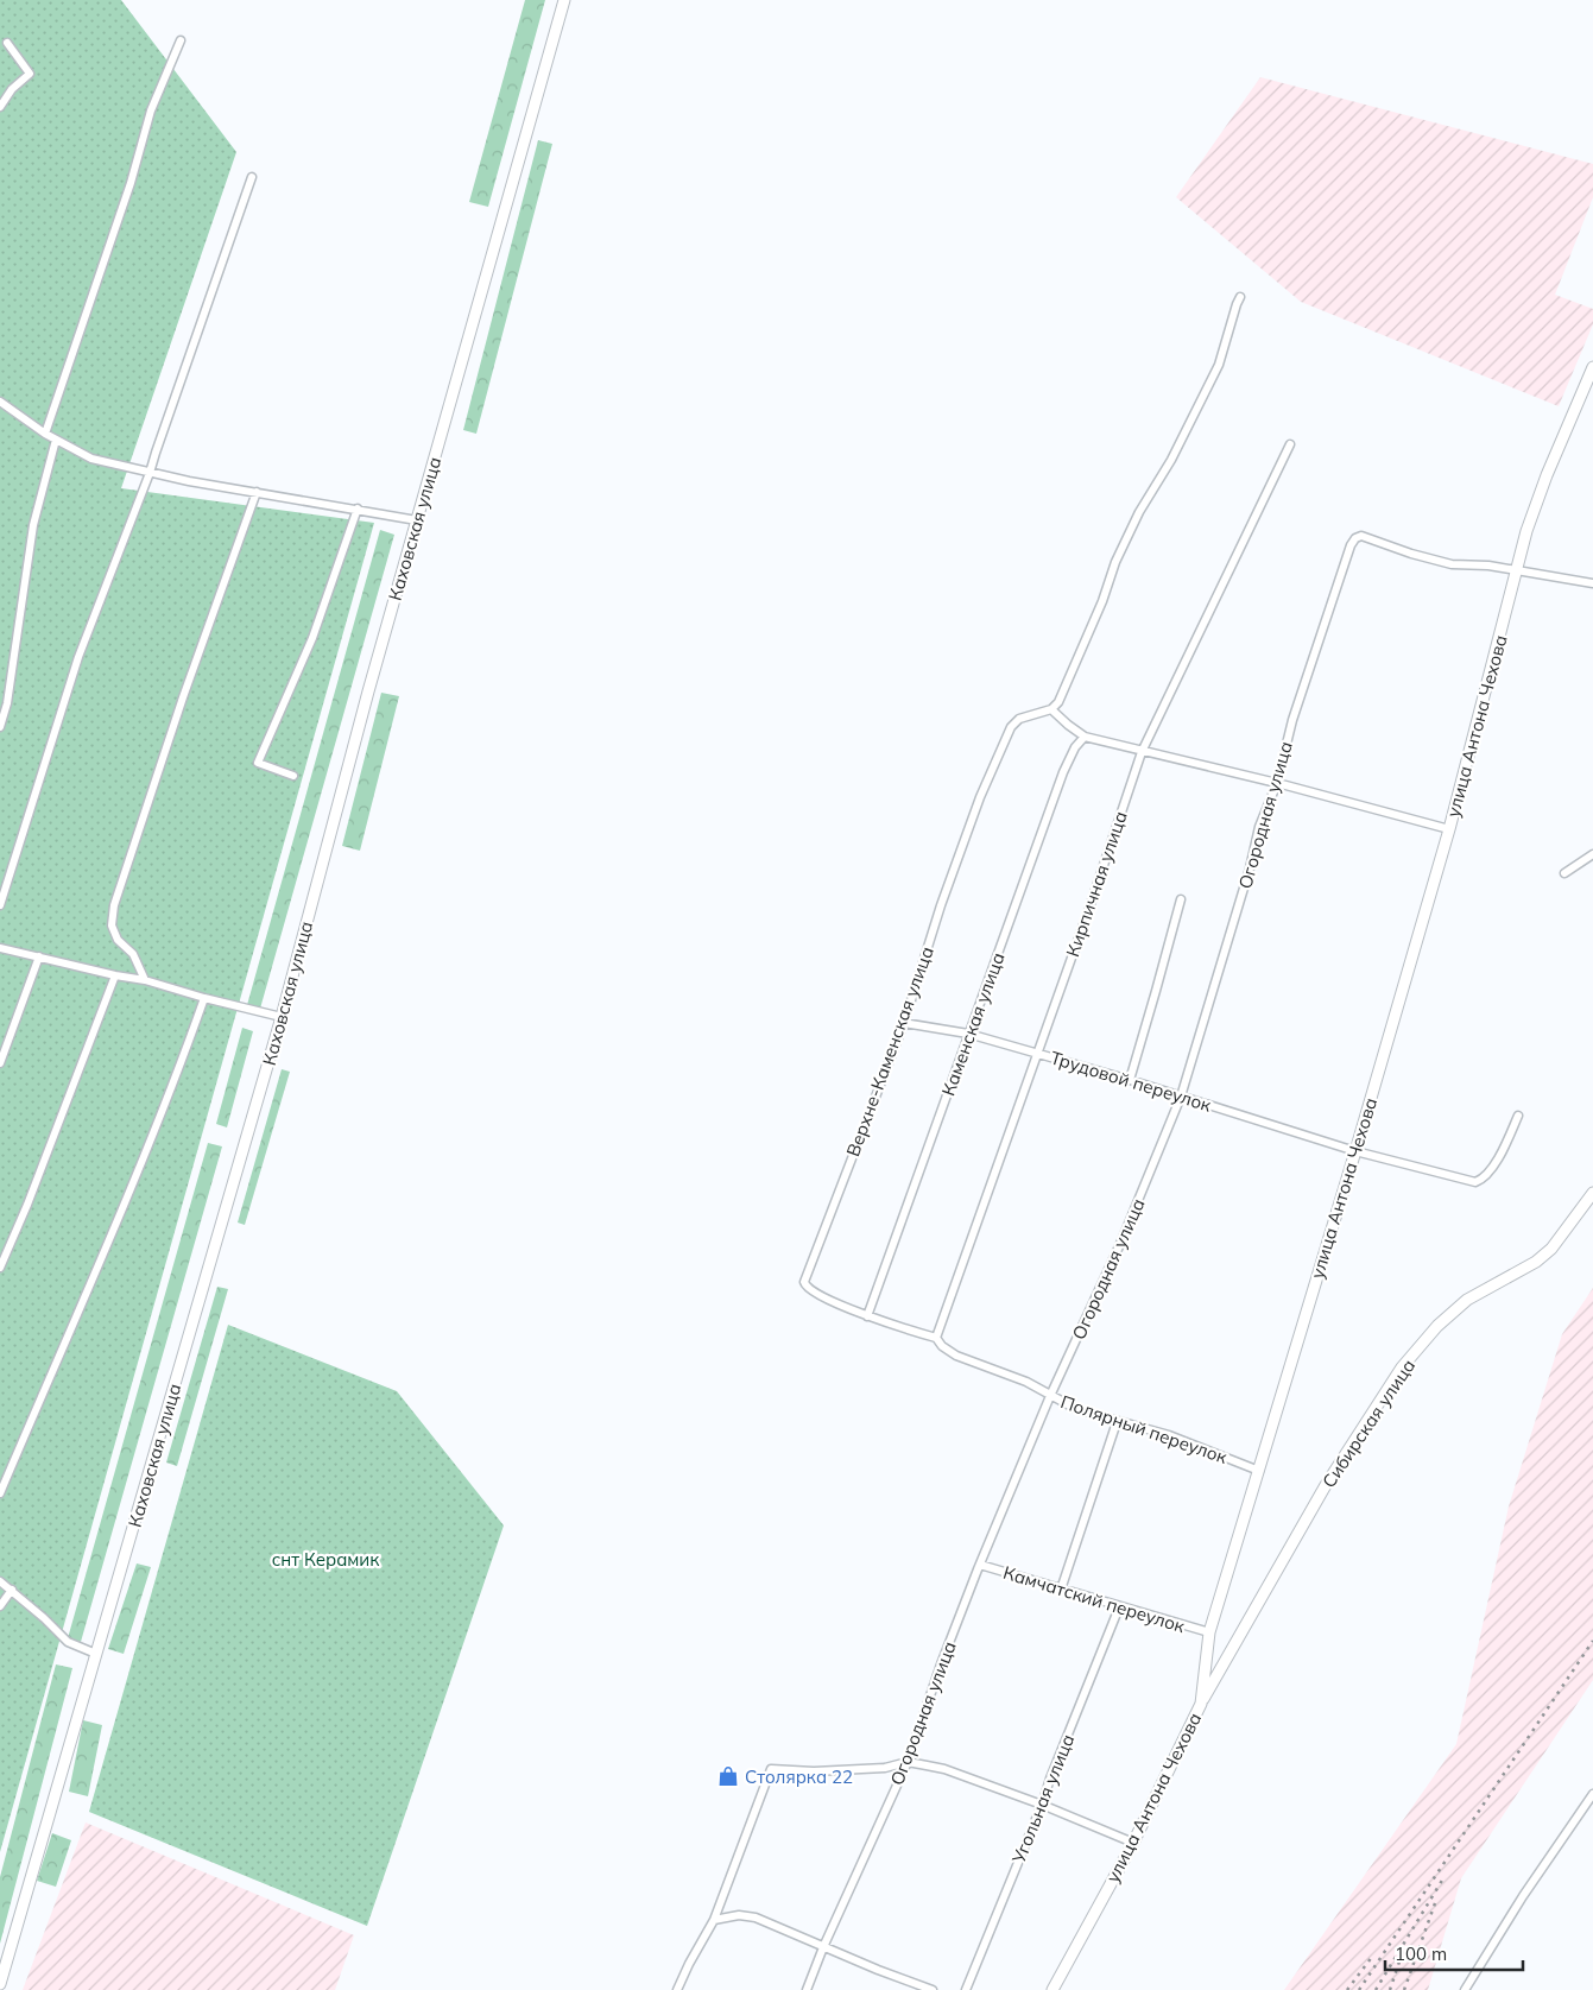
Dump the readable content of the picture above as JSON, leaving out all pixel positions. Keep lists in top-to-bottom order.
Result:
{
  "streets": {
    "street": [
      "Каховская улица",
      "улица Антона Чехова",
      "Огородная улица",
      "Кирпичная улица",
      "Каменская улица",
      "Верхне-Каменская улица",
      "Трудовой переулок",
      "Сибирская улица",
      "Полярный переулок",
      "Камчатский переулок",
      "Угольная улица"
    ]
  },
  "crossings": [
    ["улица Антона Чехова", "Огородная улица"],
    ["улица Антона Чехова", "Трудовой переулок"],
    ["улица Антона Чехова", "Сибирская улица"],
    ["улица Антона Чехова", "Полярный переулок"],
    ["улица Антона Чехова", "Камчатский переулок"],
    ["Огородная улица", "Трудовой переулок"],
    ["Огородная улица", "Полярный переулок"],
    ["Огородная улица", "Камчатский переулок"],
    ["Кирпичная улица", "Верхне-Каменская улица"],
    ["Кирпичная улица", "Трудовой переулок"],
    ["Кирпичная улица", "Полярный переулок"],
    ["Каменская улица", "Верхне-Каменская улица"],
    ["Каменская улица", "Трудовой переулок"],
    ["Верхне-Каменская улица", "Трудовой переулок"],
    ["Верхне-Каменская улица", "Полярный переулок"],
    ["Камчатский переулок", "Угольная улица"]
  ],
  "parks": ["снт Керамик"],
  "places": {
    "shop": ["Столярка 22"]
  },
  "scale_bar": "100 m"
}
